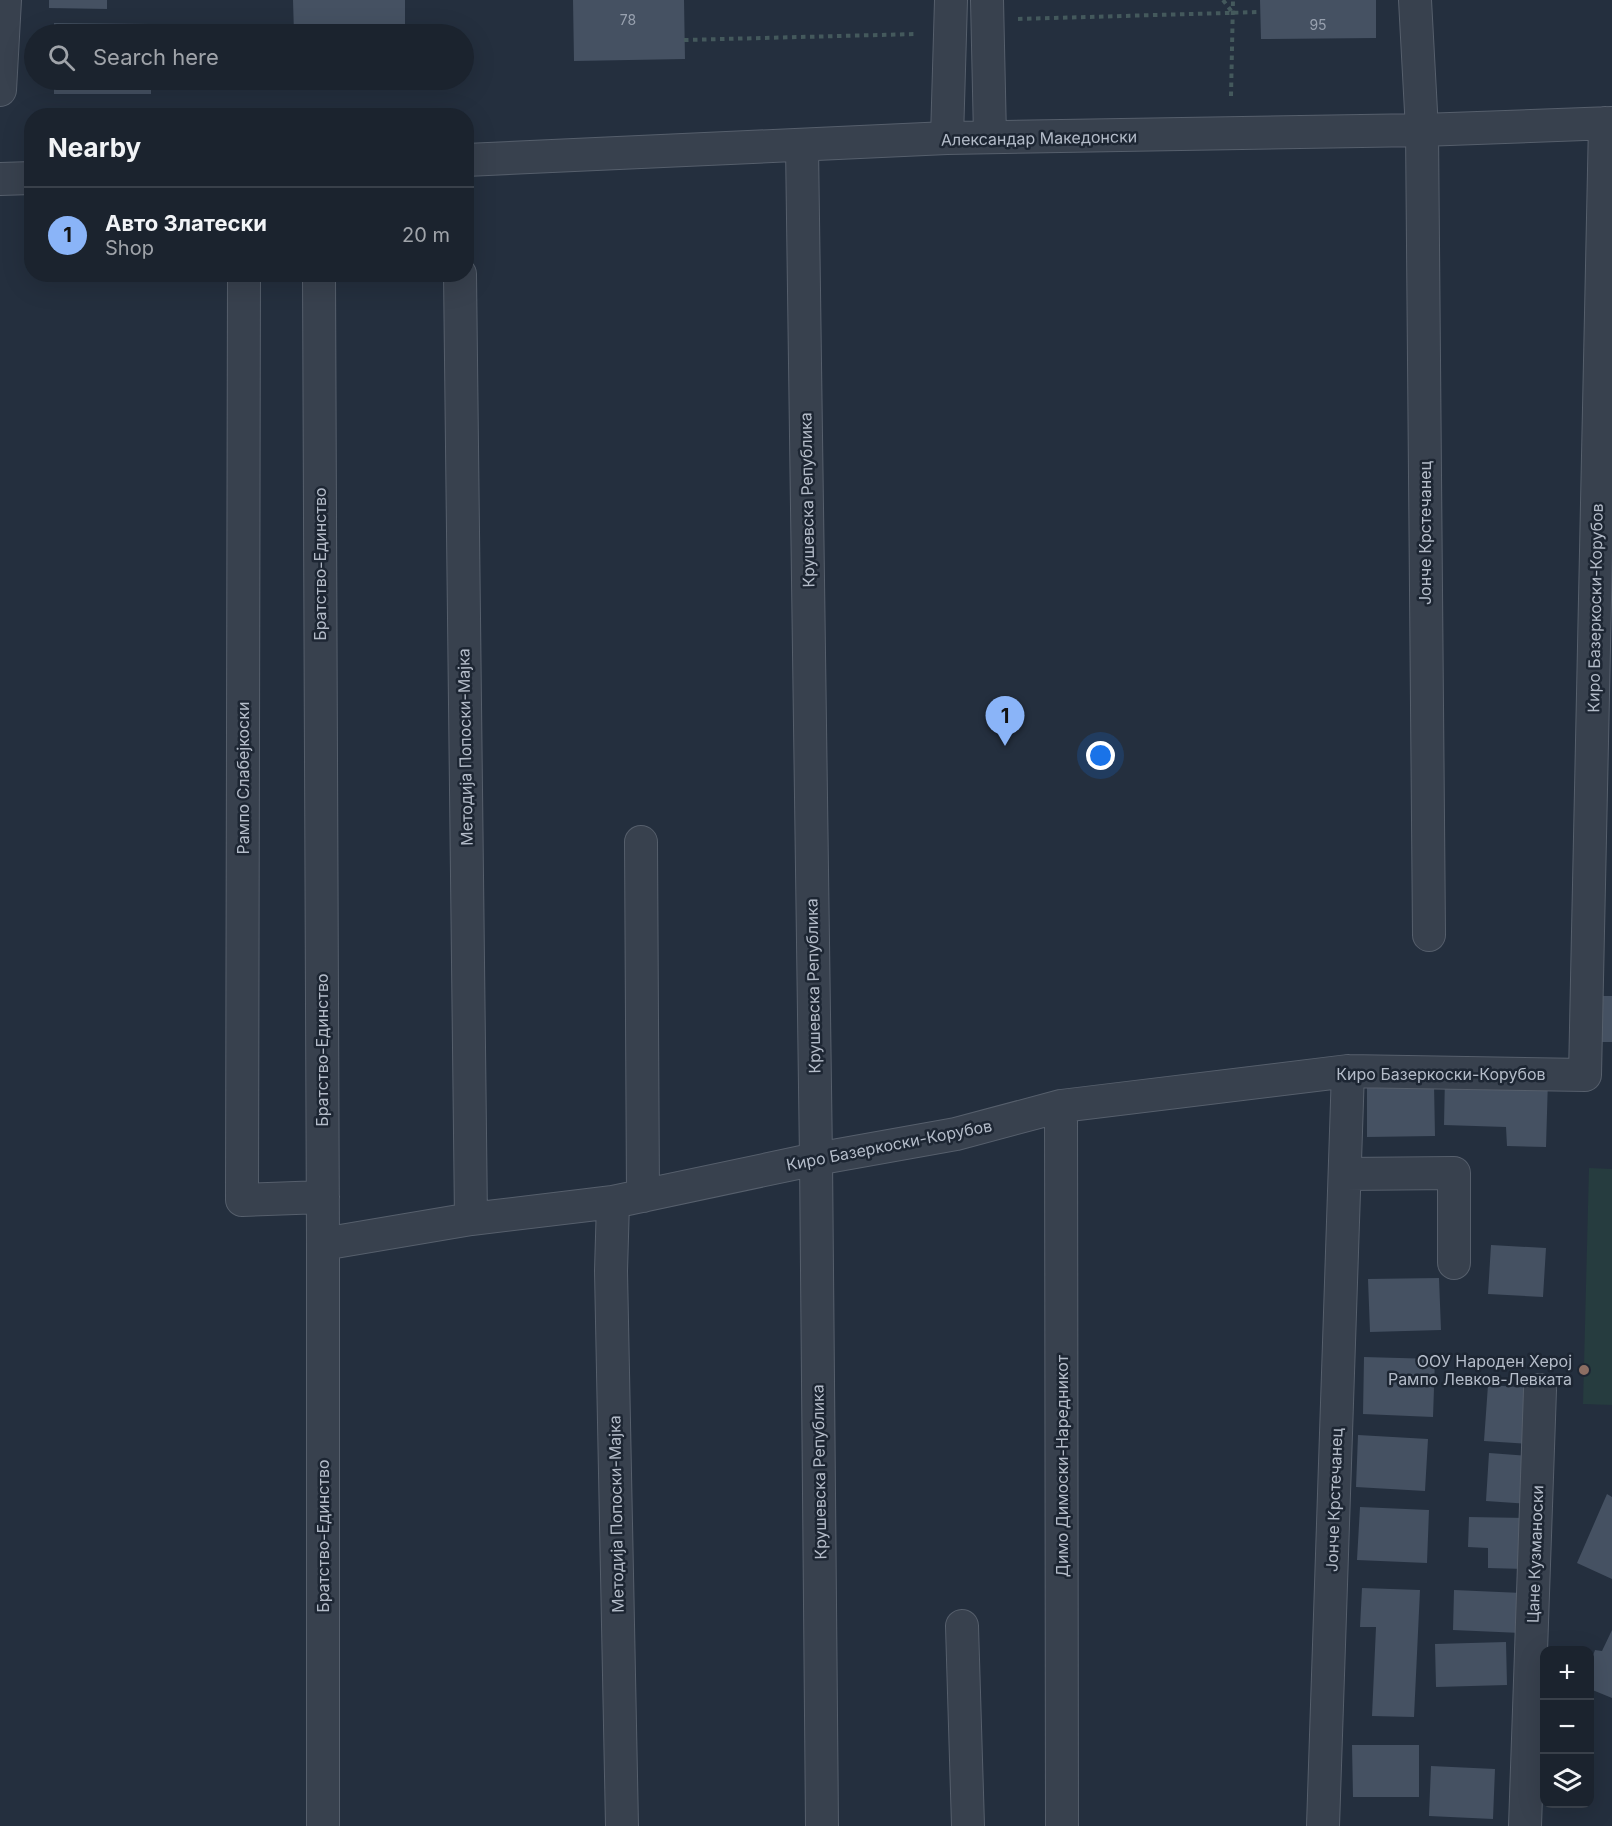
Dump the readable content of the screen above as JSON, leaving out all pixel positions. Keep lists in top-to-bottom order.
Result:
{
  "streets": {
    "street": [
      "Александар Македонски",
      "Крушевска Република",
      "Јонче Крстечанец",
      "Братство-Единство",
      "Киро Базеркоски-Корубов",
      "Методија Попоски-Мајка",
      "Рампо Слабејкоски",
      "Димо Димоски-Наредникот",
      "Цане Кузманоски"
    ]
  },
  "crossings": [
    ["Александар Македонски", "Крушевска Република"],
    ["Александар Македонски", "Јонче Крстечанец"],
    ["Александар Македонски", "Киро Базеркоски-Корубов"],
    ["Крушевска Република", "Киро Базеркоски-Корубов"],
    ["Јонче Крстечанец", "Киро Базеркоски-Корубов"],
    ["Братство-Единство", "Киро Базеркоски-Корубов"],
    ["Братство-Единство", "Рампо Слабејкоски"],
    ["Киро Базеркоски-Корубов", "Методија Попоски-Мајка"],
    ["Киро Базеркоски-Корубов", "Димо Димоски-Наредникот"]
  ],
  "places": ["ООУ Народен Херој Рампо Левков-Левката"],
  "house_numbers": ["78", "95"],
  "page": {
    "search": "Search here",
    "heading": "Nearby",
    "list": [
      {
        "mark": "1",
        "name": "Авто Златески",
        "note": "Shop",
        "value": "20 m"
      }
    ],
    "pins": "1",
    "map_buttons": ["+", "−"]
  }
}
